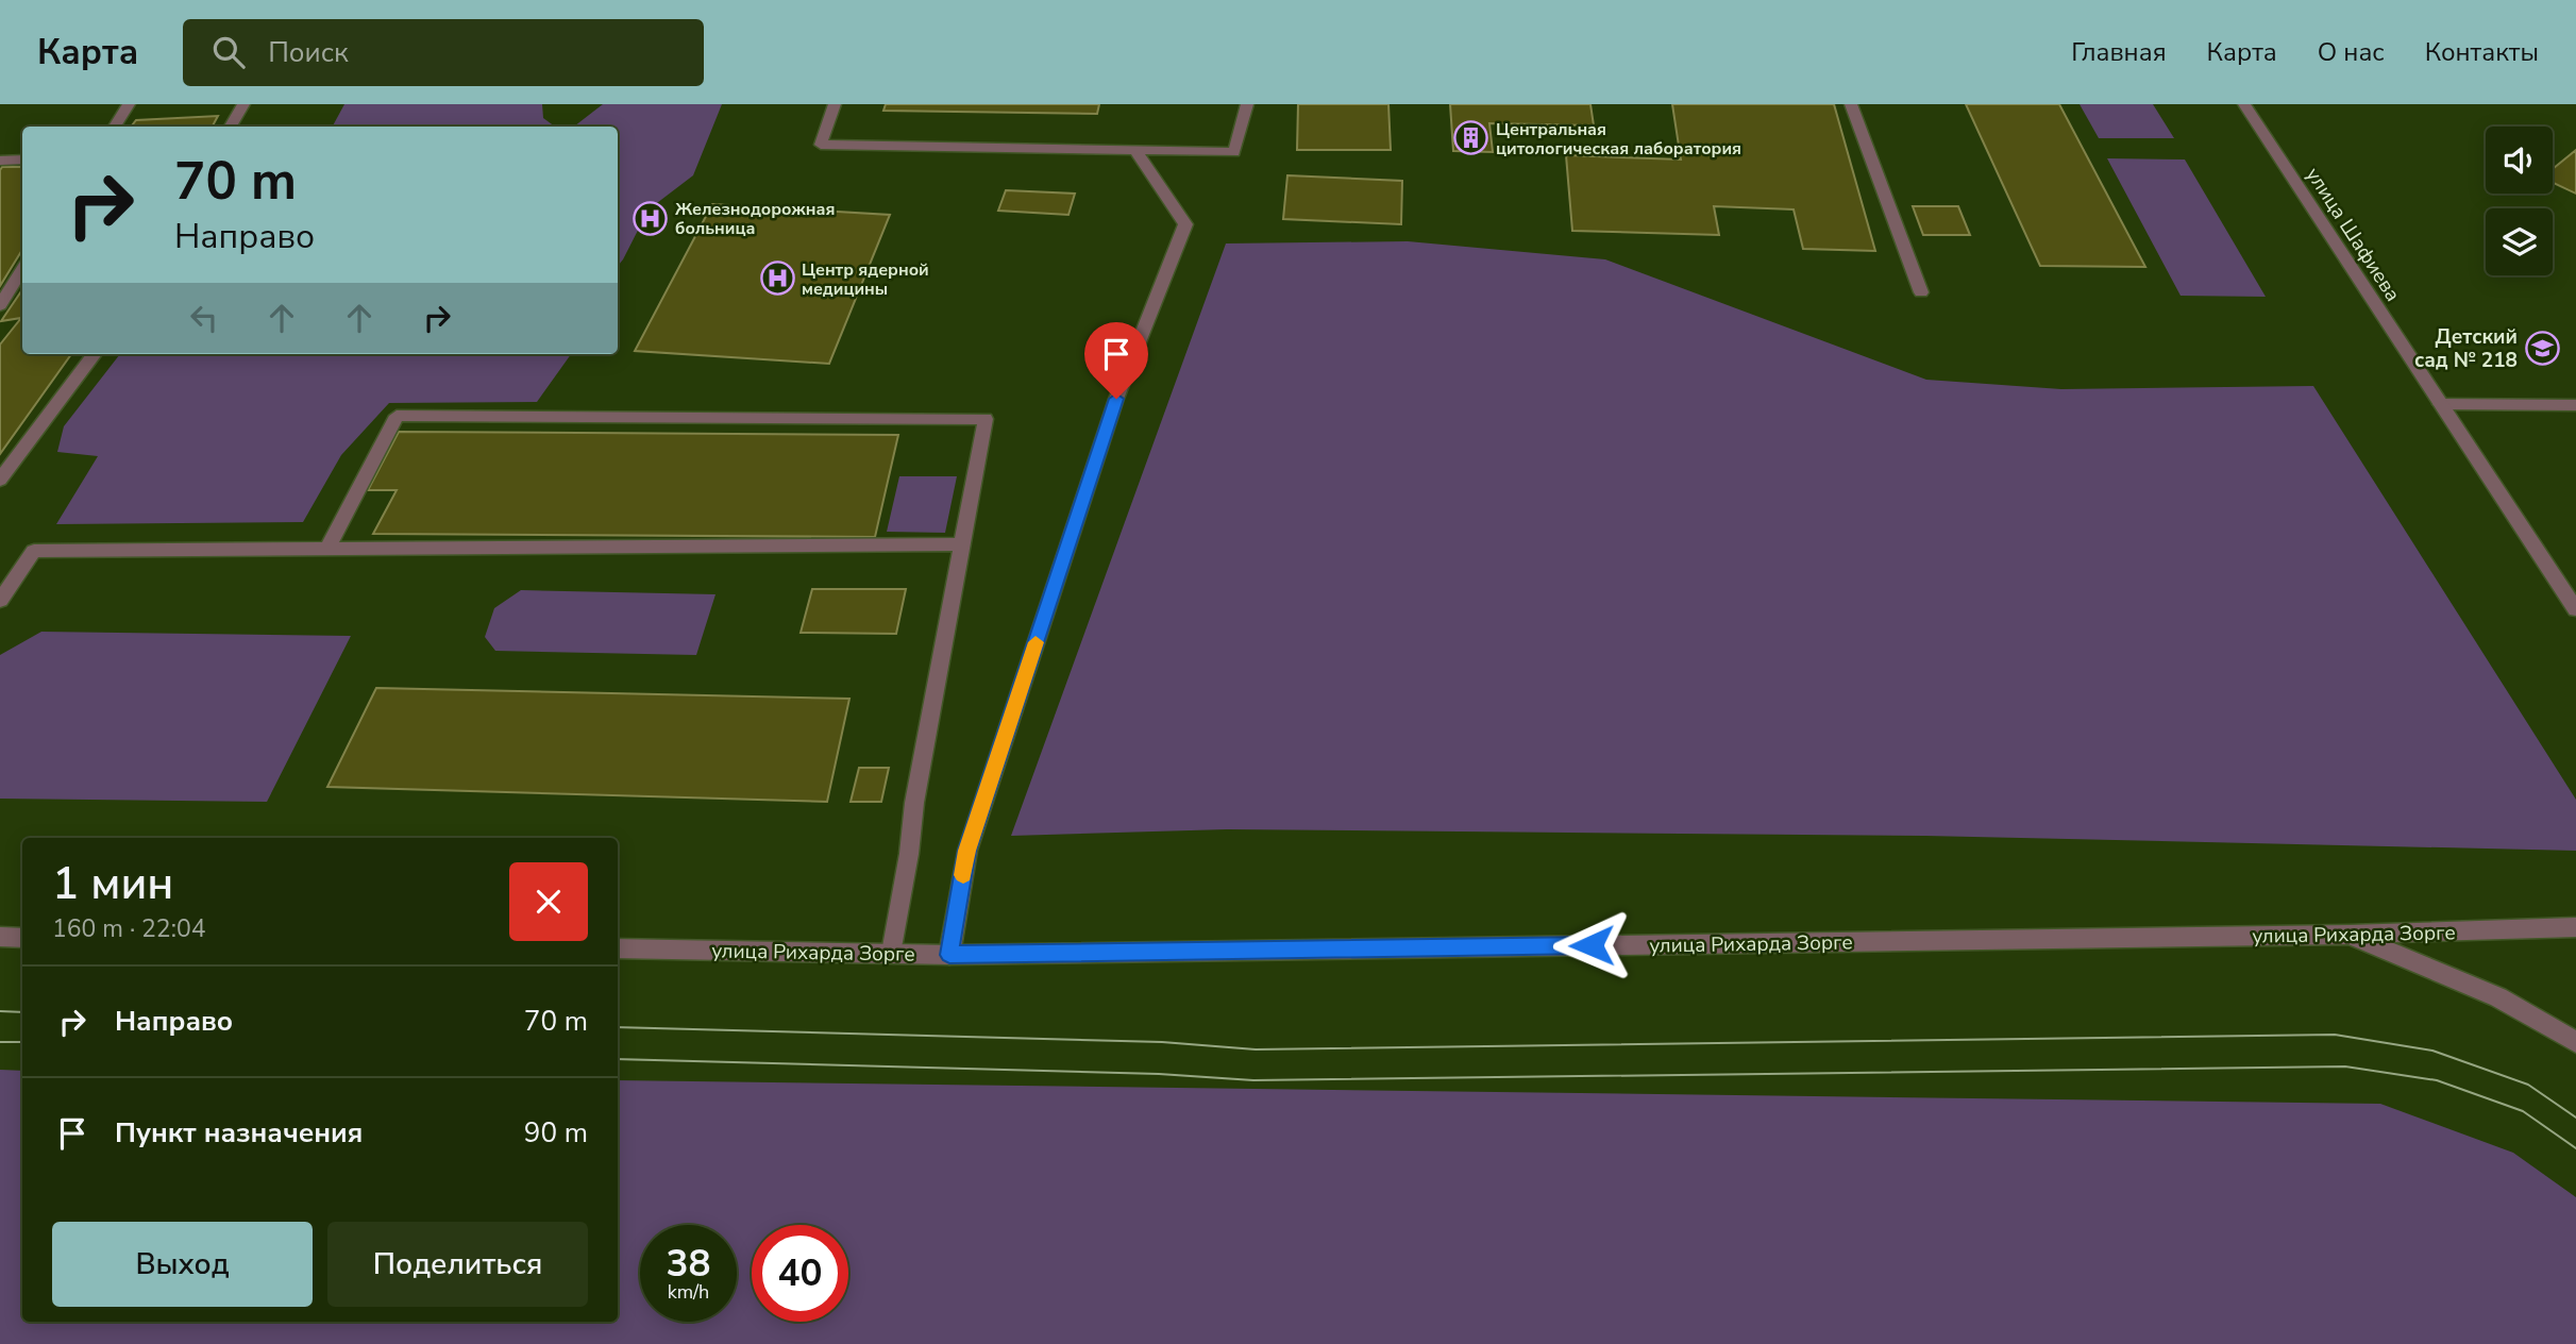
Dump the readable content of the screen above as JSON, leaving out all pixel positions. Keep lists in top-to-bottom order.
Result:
{
  "streets": {
    "street": ["улица Шафиева", "улица Рихарда Зорге"]
  },
  "places": {
    "building": ["Центральная цитологическая лаборатория"],
    "hospital": ["Железнодорожная больница", "Центр ядерной медицины"],
    "school or university": ["Детский сад № 218"]
  },
  "page": {
    "header": "Карта",
    "search": "Поиск",
    "nav": [
      "Главная",
      "Карта",
      "О нас",
      "Контакты"
    ],
    "turn": ["70 m", "Направо"],
    "heading": ["1 мин", "160 m · 22:04"],
    "list": [
      {
        "name": "Направо",
        "value": "70 m"
      },
      {
        "name": "Пункт назначения",
        "value": "90 m"
      }
    ],
    "buttons": ["Выход", "Поделиться"],
    "speed": "38 km/h",
    "limit": "40"
  }
}
